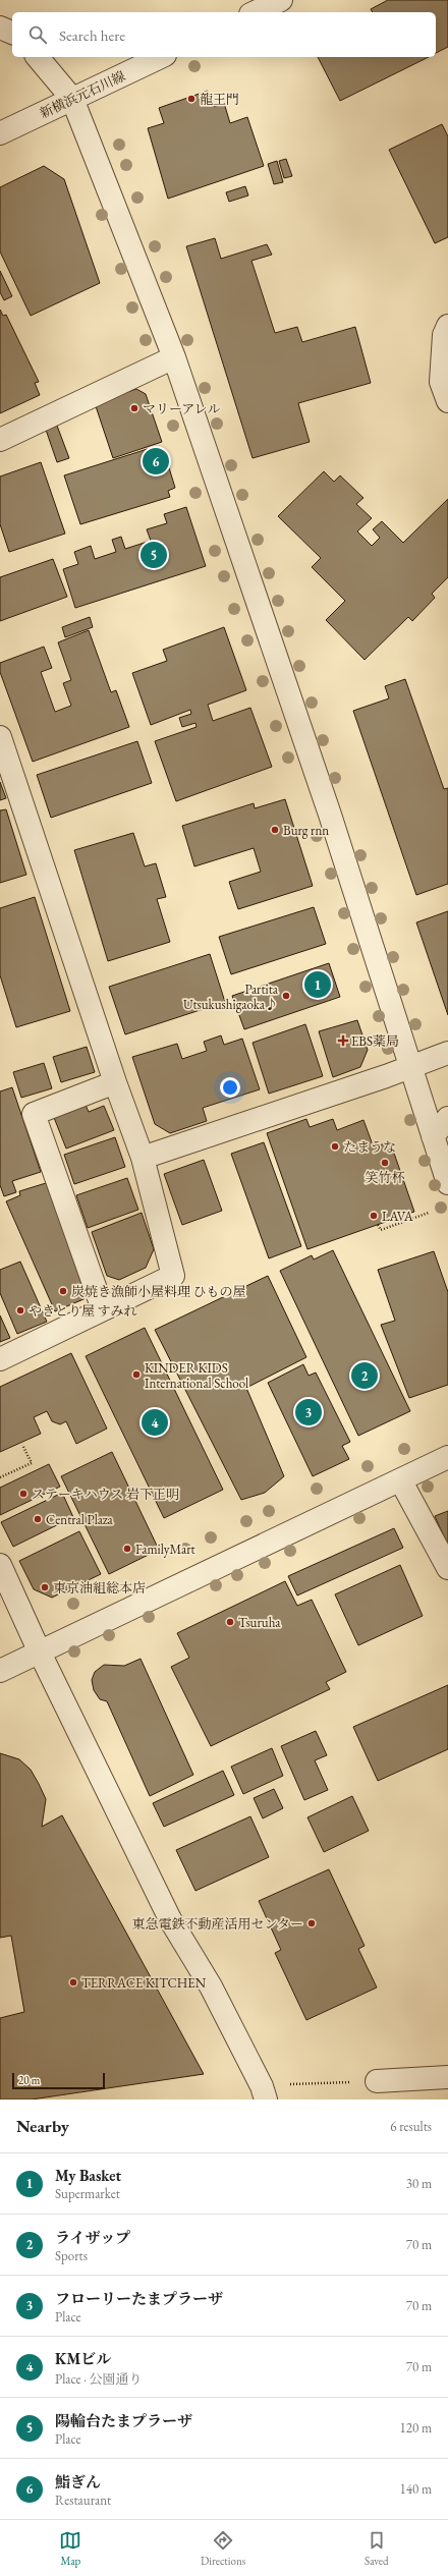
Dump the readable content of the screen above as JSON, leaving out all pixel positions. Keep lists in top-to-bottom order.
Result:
{
  "streets": {
    "street": ["新横浜元石川線"]
  },
  "places": {
    "other": [
      "龍王門",
      "マリーアレル",
      "Burg rnn",
      "Partita Utsukushigaoka♪",
      "たまうな",
      "笑竹杯",
      "LAVA",
      "炭焼き漁師小屋料理 ひもの屋",
      "やきとり屋 すみれ",
      "KINDER KIDS International School",
      "ステーキハウス 岩下正明",
      "Central Plaza",
      "FamilyMart",
      "東京油組総本店",
      "Tsuruha",
      "東急電鉄不動産活用センター",
      "TERRACE KITCHEN"
    ],
    "health": ["EBS薬局"]
  },
  "scale_bar": "20 m",
  "page": {
    "search": "Search here",
    "pins": [
      "6",
      "5",
      "1",
      "2",
      "3",
      "4"
    ],
    "scale": "20 m",
    "heading": ["Nearby", "6 results"],
    "list": [
      {
        "mark": "1",
        "name": "My Basket",
        "note": "Supermarket",
        "value": "30 m"
      },
      {
        "mark": "2",
        "name": "ライザップ",
        "note": "Sports",
        "value": "70 m"
      },
      {
        "mark": "3",
        "name": "フローリーたまプラーザ",
        "note": "Place",
        "value": "70 m"
      },
      {
        "mark": "4",
        "name": "KMビル",
        "note": "Place · 公園通り",
        "value": "70 m"
      },
      {
        "mark": "5",
        "name": "陽輪台たまプラーザ",
        "note": "Place",
        "value": "120 m"
      },
      {
        "mark": "6",
        "name": "鮨ぎん",
        "note": "Restaurant",
        "value": "140 m"
      }
    ],
    "nav": ["Map", "Directions", "Saved"]
  }
}
